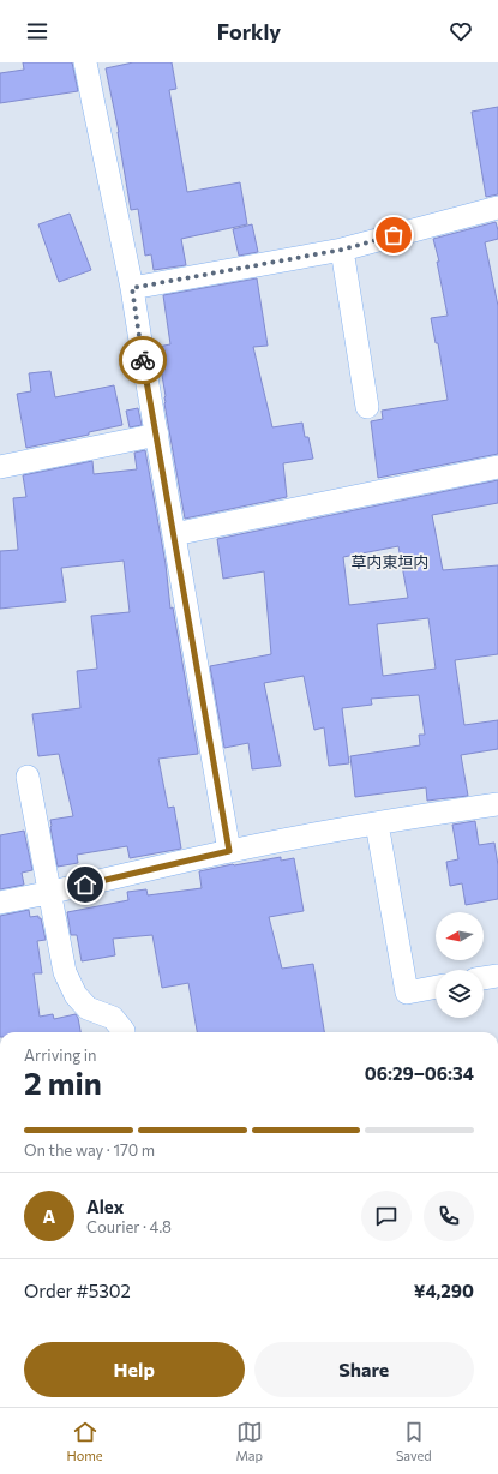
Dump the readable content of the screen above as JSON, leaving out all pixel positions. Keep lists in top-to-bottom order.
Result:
{
  "districts": ["草内東垣内"],
  "north": "left",
  "page": {
    "header": "Forkly",
    "heading": ["2 min", "Arriving in", "06:29–06:34"],
    "panel": [
      "Alex",
      "Courier · 4.8",
      "Order #5302",
      "¥4,290"
    ],
    "bar": "On the way · 170 m",
    "round": "A",
    "buttons": ["Help", "Share"],
    "tabs": ["Home", "Map", "Saved"]
  }
}
